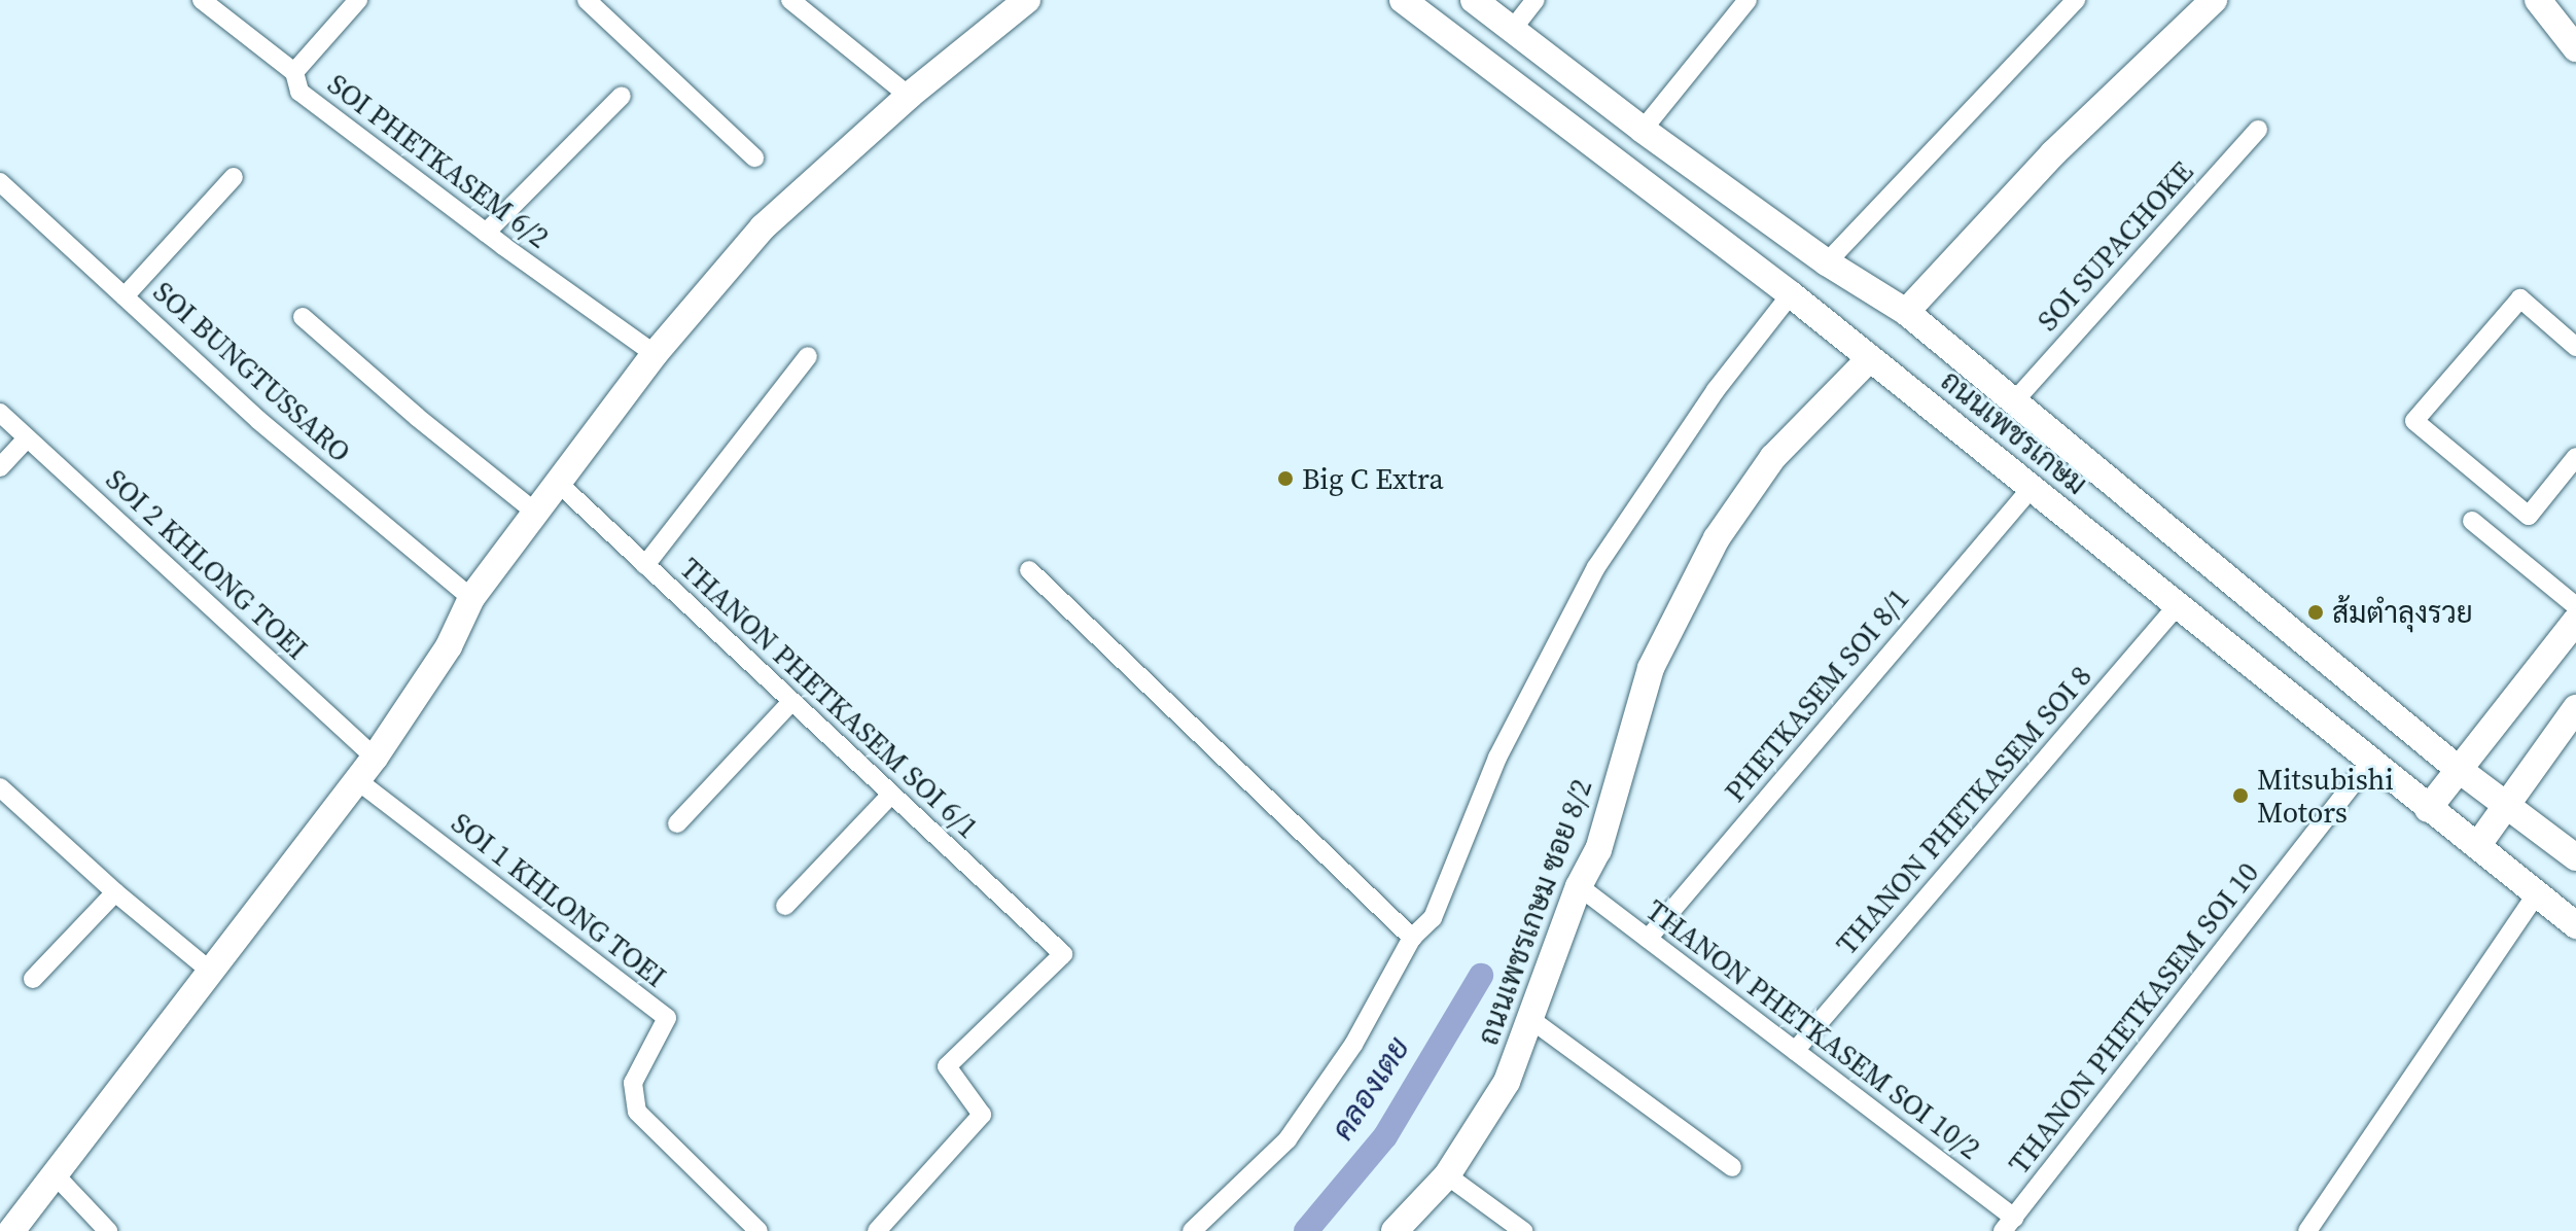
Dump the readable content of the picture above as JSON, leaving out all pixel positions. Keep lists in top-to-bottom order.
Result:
{
  "streets": {
    "main road": ["ถนนเพชรเกษม", "ถนนเพชรเกษม ซอย 8/2"],
    "street": [
      "SOI PHETKASEM 6/2",
      "SOI SUPACHOKE",
      "SOI BUNGTUSSARO",
      "SOI 2 KHLONG TOEI",
      "PHETKASEM SOI 8/1",
      "THANON PHETKASEM SOI 6/1",
      "THANON PHETKASEM SOI 8",
      "SOI 1 KHLONG TOEI",
      "THANON PHETKASEM SOI 10",
      "THANON PHETKASEM SOI 10/2"
    ]
  },
  "crossings": [
    ["SOI SUPACHOKE", "ถนนเพชรเกษม"],
    ["ถนนเพชรเกษม", "PHETKASEM SOI 8/1"],
    ["ถนนเพชรเกษม", "THANON PHETKASEM SOI 8"],
    ["ถนนเพชรเกษม", "ถนนเพชรเกษม ซอย 8/2"],
    ["ถนนเพชรเกษม", "THANON PHETKASEM SOI 10"],
    ["PHETKASEM SOI 8/1", "THANON PHETKASEM SOI 10/2"],
    ["THANON PHETKASEM SOI 8", "THANON PHETKASEM SOI 10/2"],
    ["ถนนเพชรเกษม ซอย 8/2", "THANON PHETKASEM SOI 10/2"],
    ["THANON PHETKASEM SOI 10", "THANON PHETKASEM SOI 10/2"]
  ],
  "water": ["คลองเตย"],
  "places": ["Big C Extra", "ส้มตำลุงรวย", "Mitsubishi Motors"]
}
